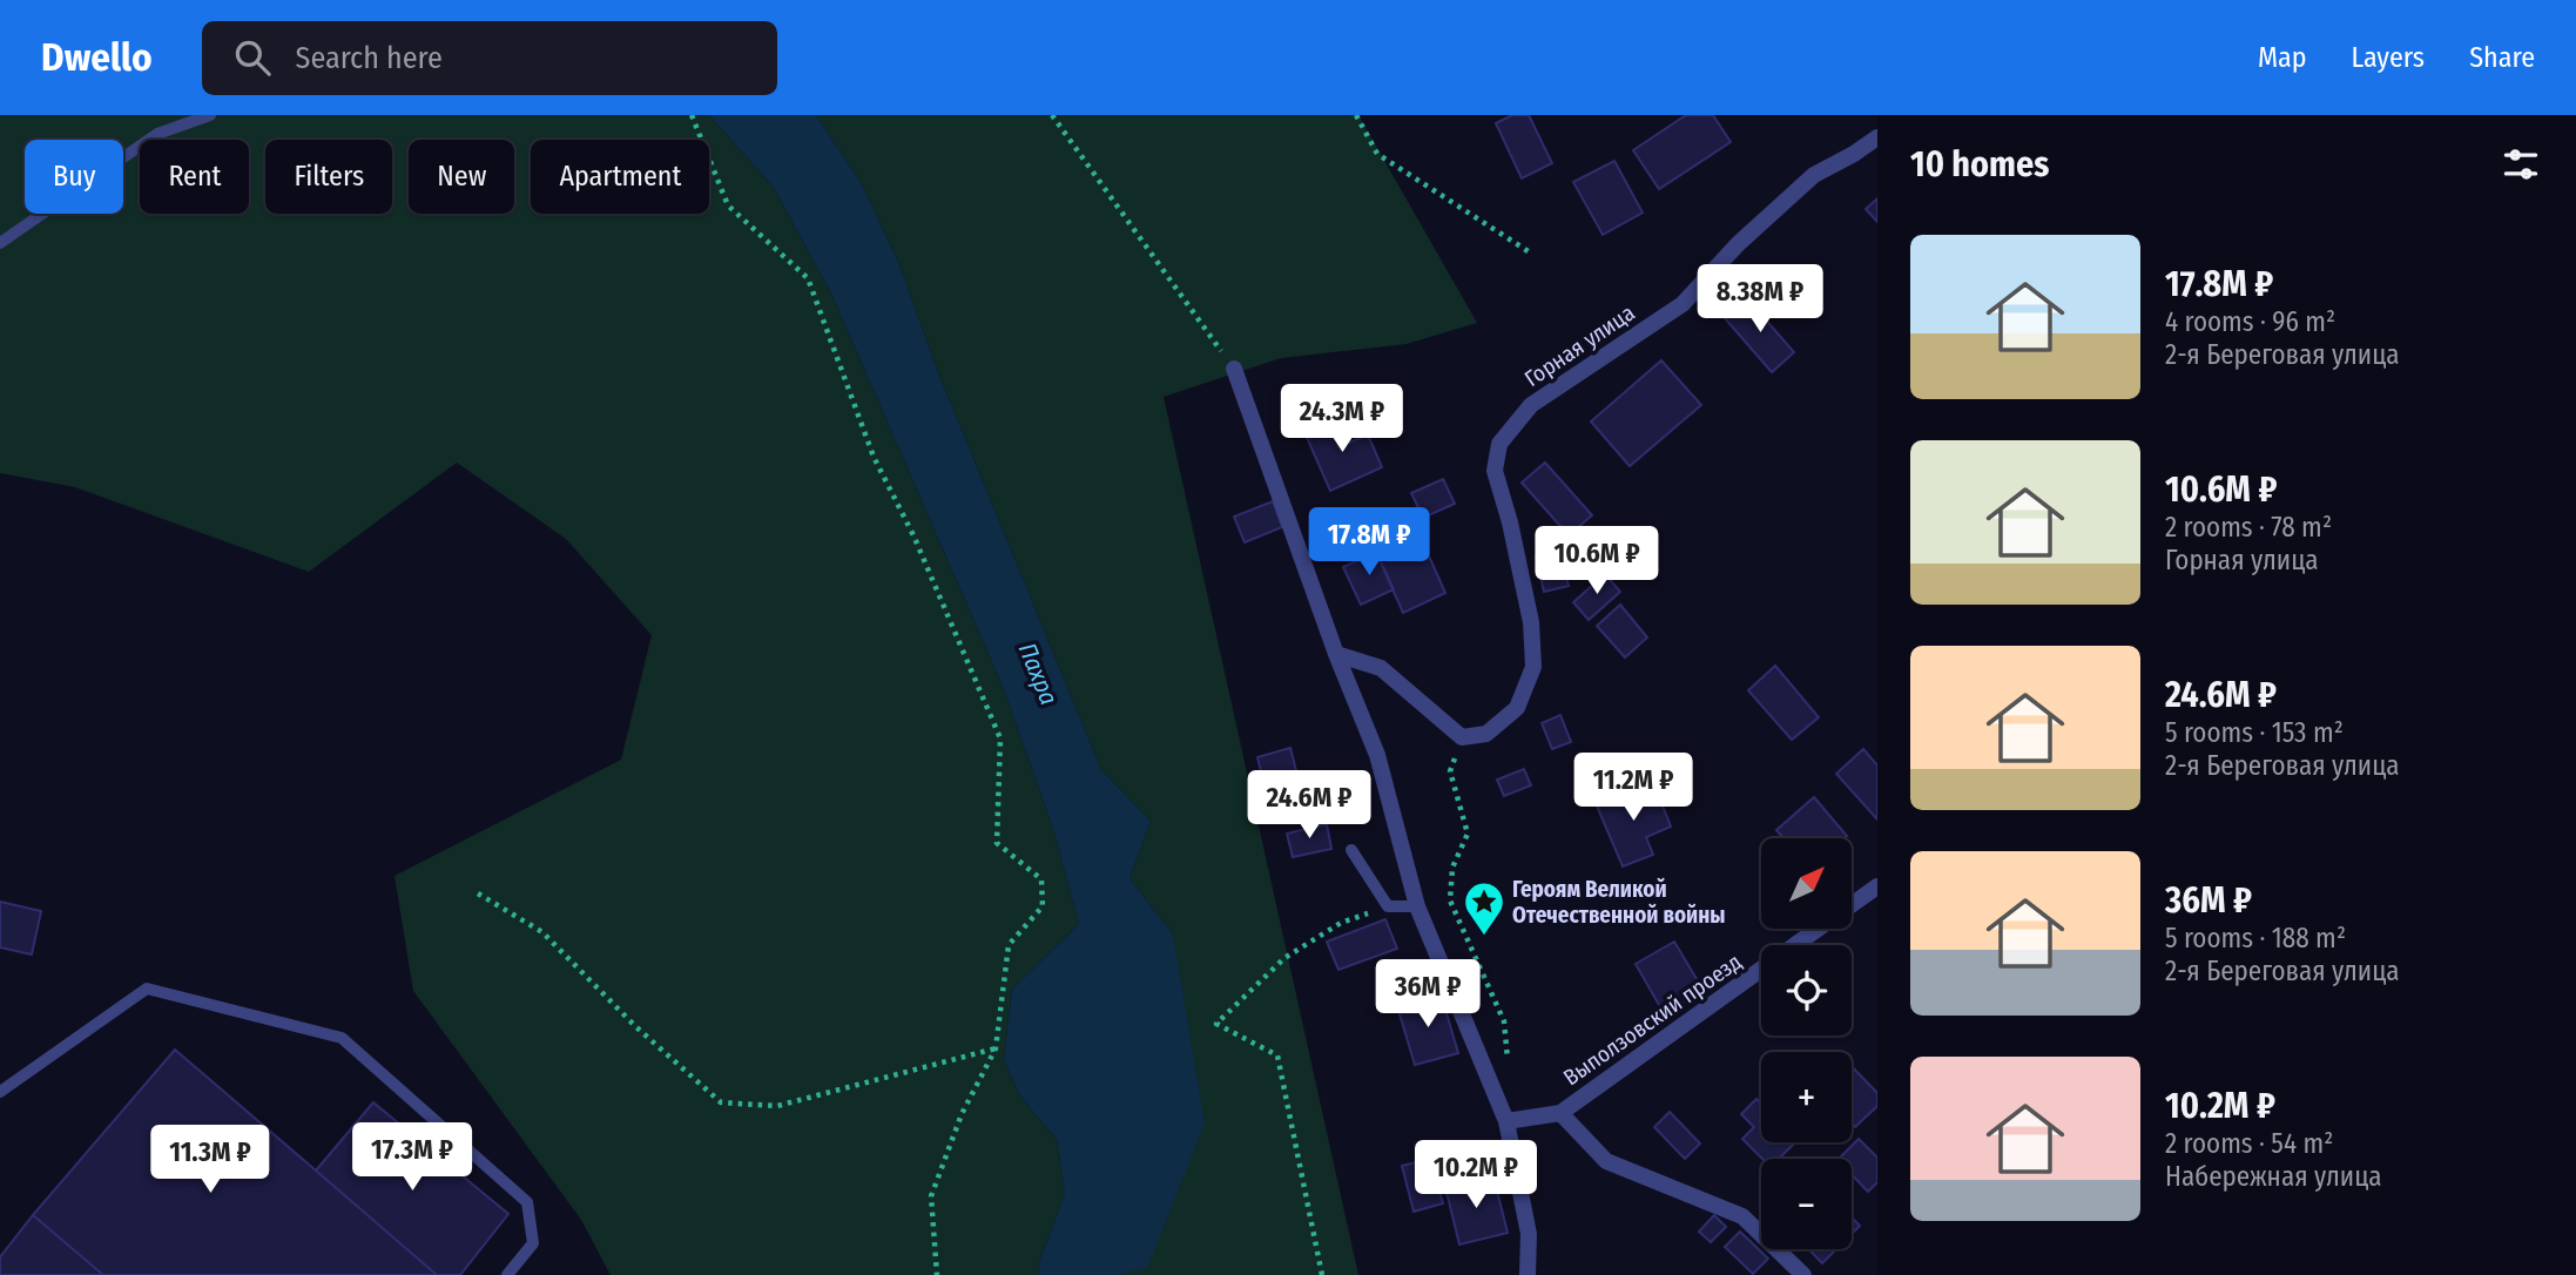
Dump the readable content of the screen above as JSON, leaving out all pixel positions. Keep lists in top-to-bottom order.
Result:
{
  "streets": {
    "street": ["Горная улица", "Выползовский проезд"]
  },
  "water": ["Пахра"],
  "places": {
    "place": ["Героям Великой Отечественной войны"]
  },
  "north": "top right",
  "page": {
    "header": "Dwello",
    "search": "Search here",
    "nav": ["Map", "Layers", "Share"],
    "heading": "10 homes",
    "chip": [
      "Buy",
      "Rent",
      "Filters",
      "New",
      "Apartment"
    ],
    "list": [
      {
        "name": "17.8M ₽",
        "note": "4 rooms · 96 m² · 2-я Береговая улица"
      },
      {
        "name": "10.6M ₽",
        "note": "2 rooms · 78 m² · Горная улица"
      },
      {
        "name": "24.6M ₽",
        "note": "5 rooms · 153 m² · 2-я Береговая улица"
      },
      {
        "name": "36M ₽",
        "note": "5 rooms · 188 m² · 2-я Береговая улица"
      },
      {
        "name": "10.2M ₽",
        "note": "2 rooms · 54 m² · Набережная улица"
      }
    ],
    "price": [
      "8.38M ₽",
      "24.3M ₽",
      "17.8M ₽",
      "10.6M ₽",
      "11.2M ₽",
      "24.6M ₽",
      "36M ₽",
      "17.3M ₽",
      "11.3M ₽",
      "10.2M ₽"
    ],
    "map_buttons": ["+", "−"]
  }
}
